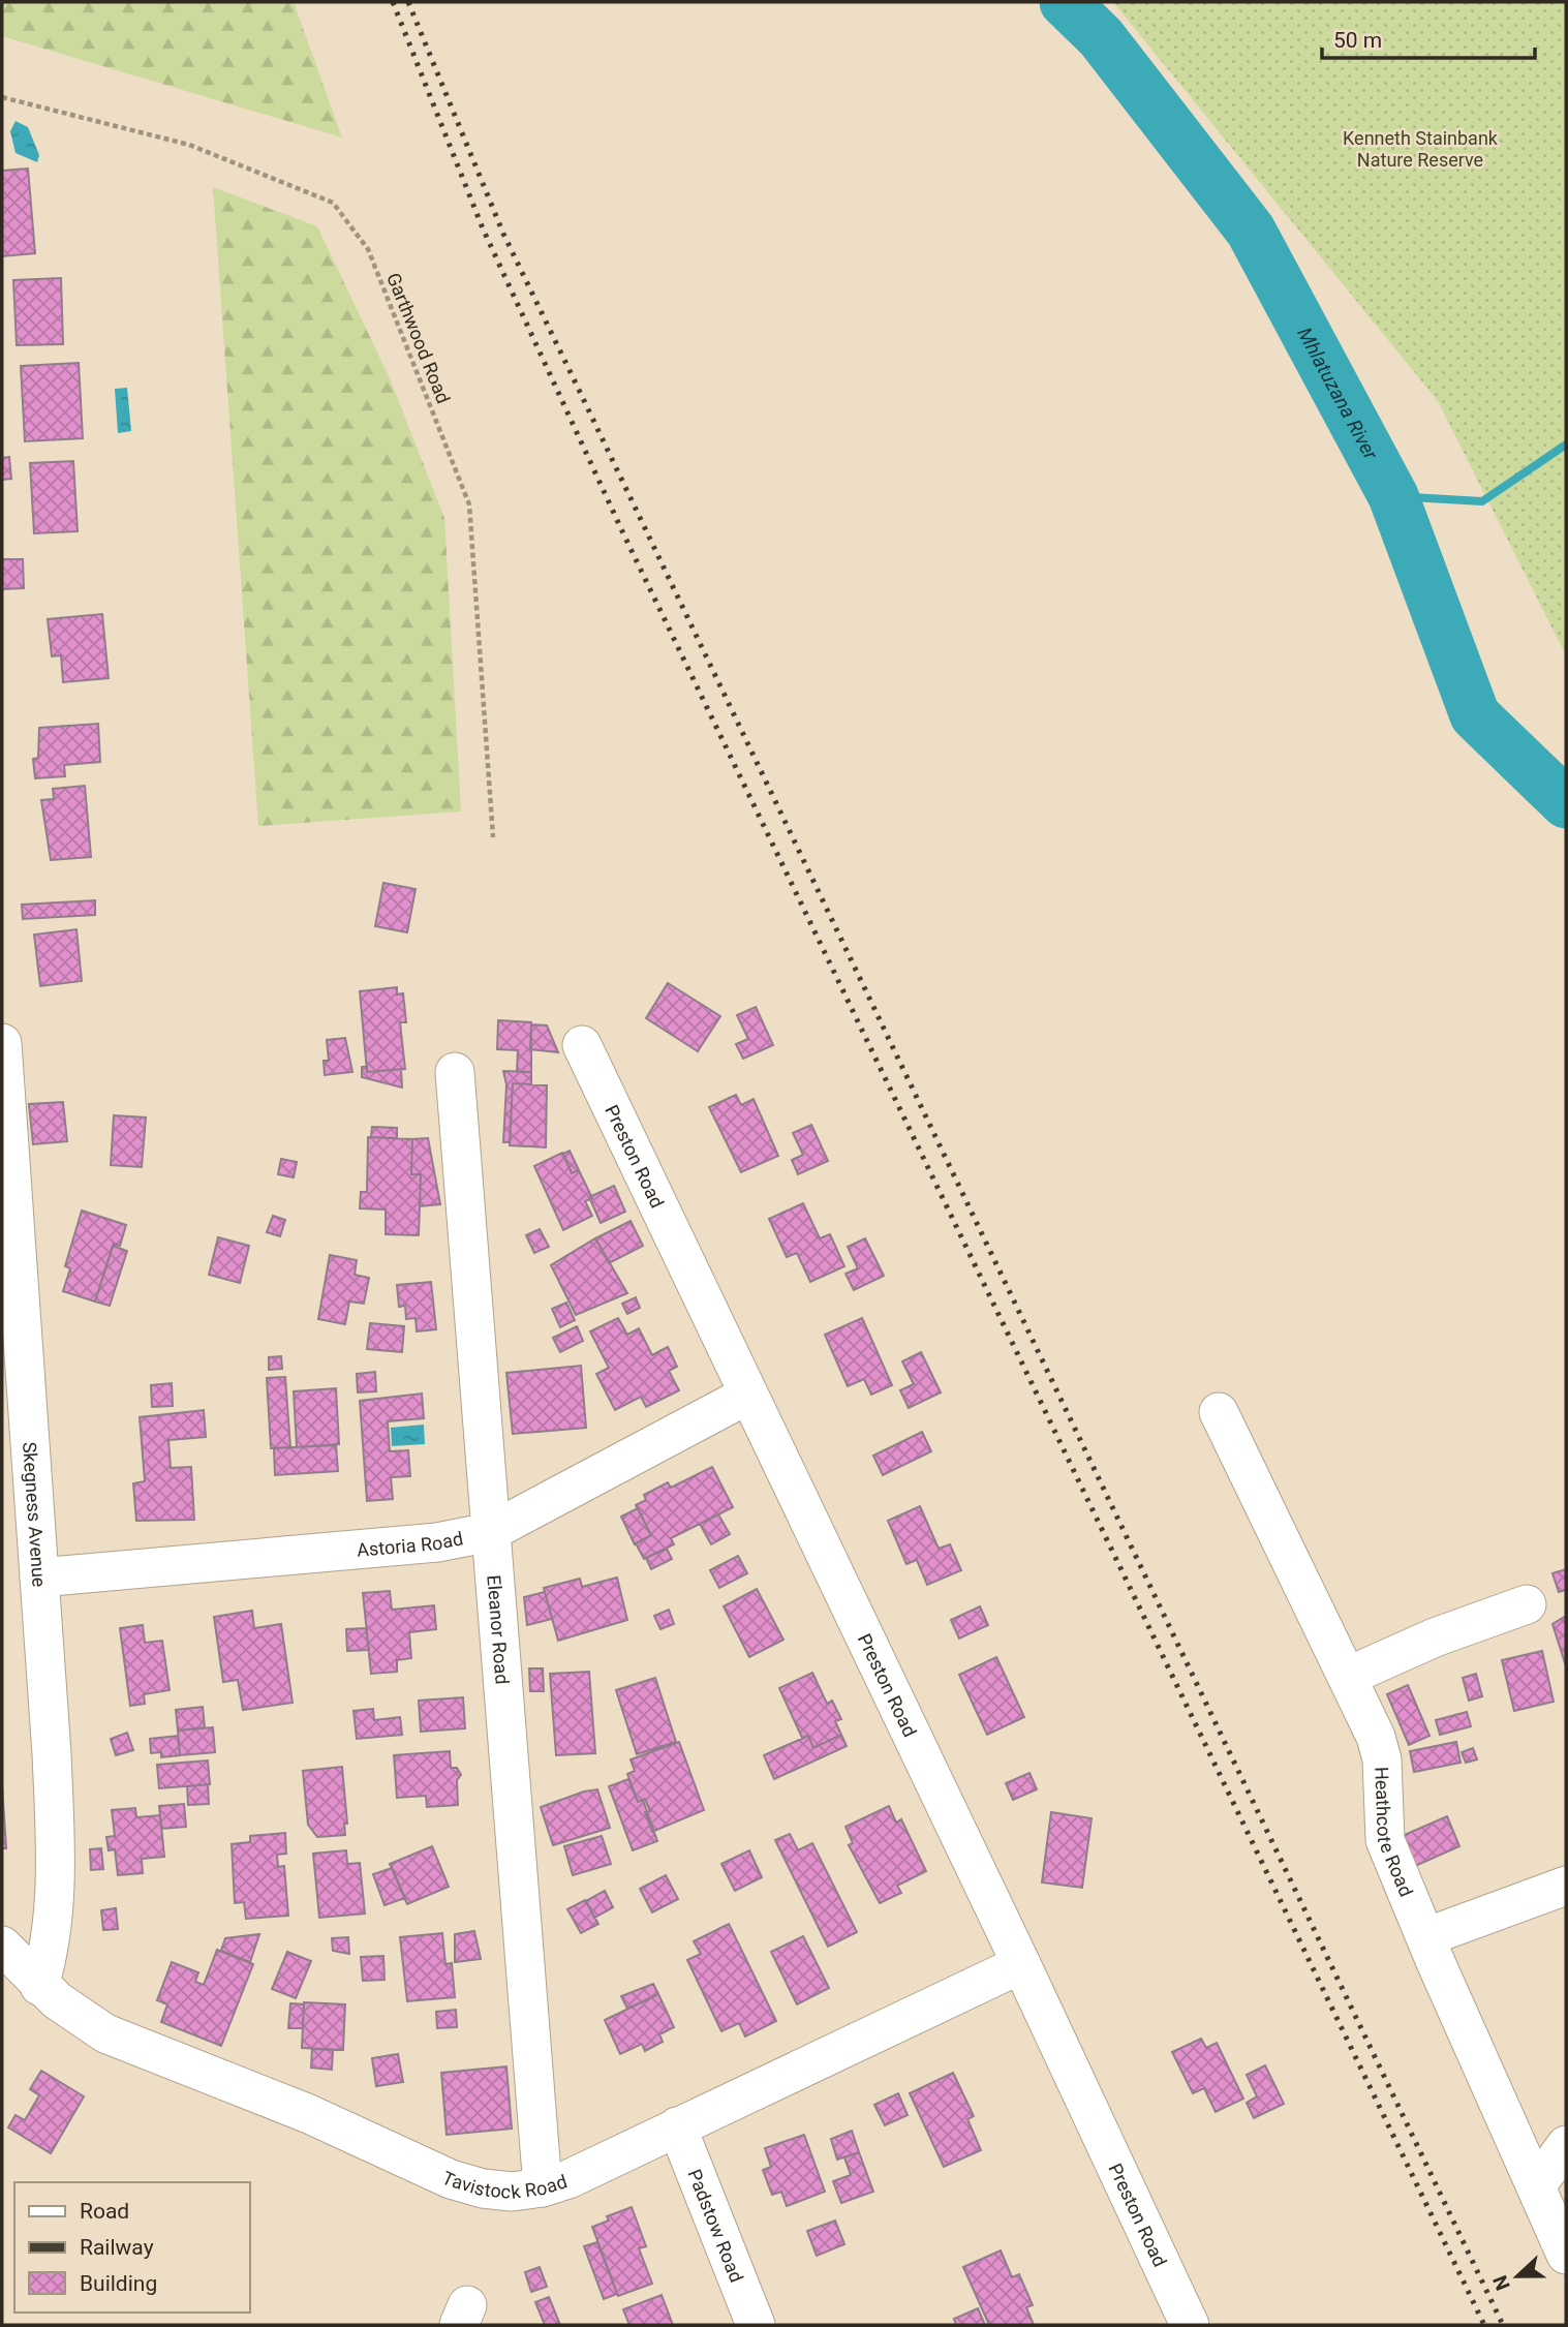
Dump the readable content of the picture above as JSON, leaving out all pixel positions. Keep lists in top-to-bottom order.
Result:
{
  "streets": {
    "street": [
      "Preston Road",
      "Skegness Avenue",
      "Astoria Road",
      "Eleanor Road",
      "Heathcote Road",
      "Tavistock Road",
      "Padstow Road"
    ],
    "path": ["Garthwood Road"]
  },
  "crossings": [
    ["Preston Road", "Astoria Road"],
    ["Preston Road", "Tavistock Road"],
    ["Skegness Avenue", "Astoria Road"],
    ["Skegness Avenue", "Tavistock Road"],
    ["Astoria Road", "Eleanor Road"],
    ["Eleanor Road", "Tavistock Road"],
    ["Tavistock Road", "Padstow Road"]
  ],
  "water": ["Mhlatuzana River"],
  "parks": ["Kenneth Stainbank Nature Reserve"],
  "legend": ["Road", "Railway", "Building"],
  "scale_bar": "50 m",
  "north": "left"
}
